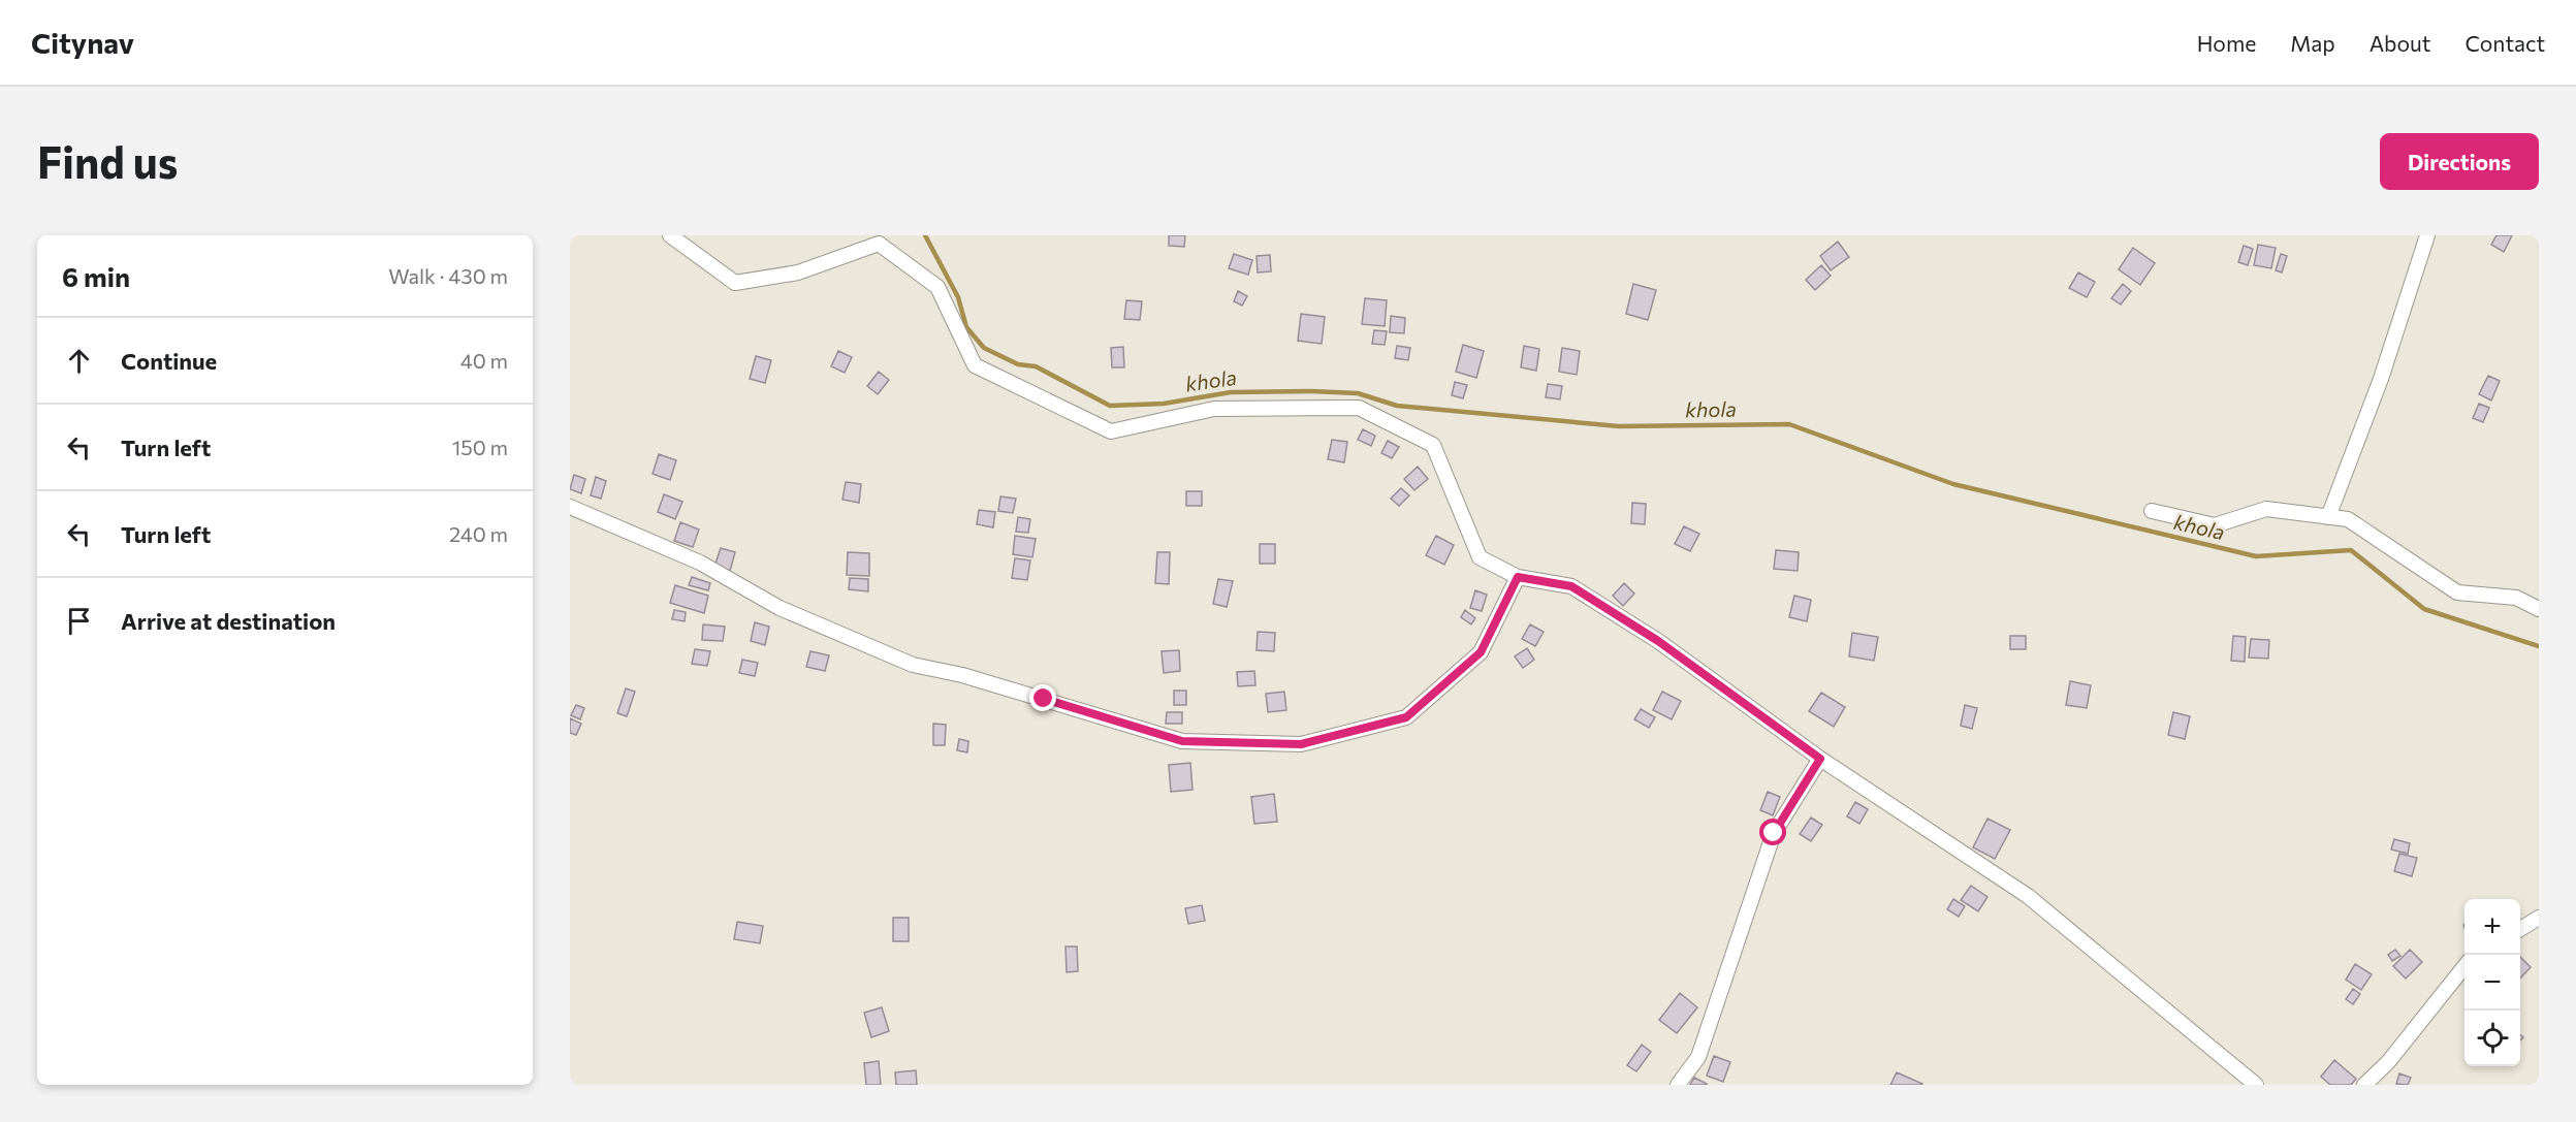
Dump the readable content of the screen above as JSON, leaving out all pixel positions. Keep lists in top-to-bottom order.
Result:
{
  "water": ["khola"],
  "page": {
    "header": "Citynav",
    "nav": [
      "Home",
      "Map",
      "About",
      "Contact"
    ],
    "buttons": "Directions",
    "title": "Find us",
    "heading": ["6 min", "Walk · 430 m"],
    "list": [
      ["Continue", "40 m"],
      ["Turn left", "150 m"],
      ["Turn left", "240 m"],
      "Arrive at destination"
    ],
    "map_buttons": ["+", "−"]
  }
}
